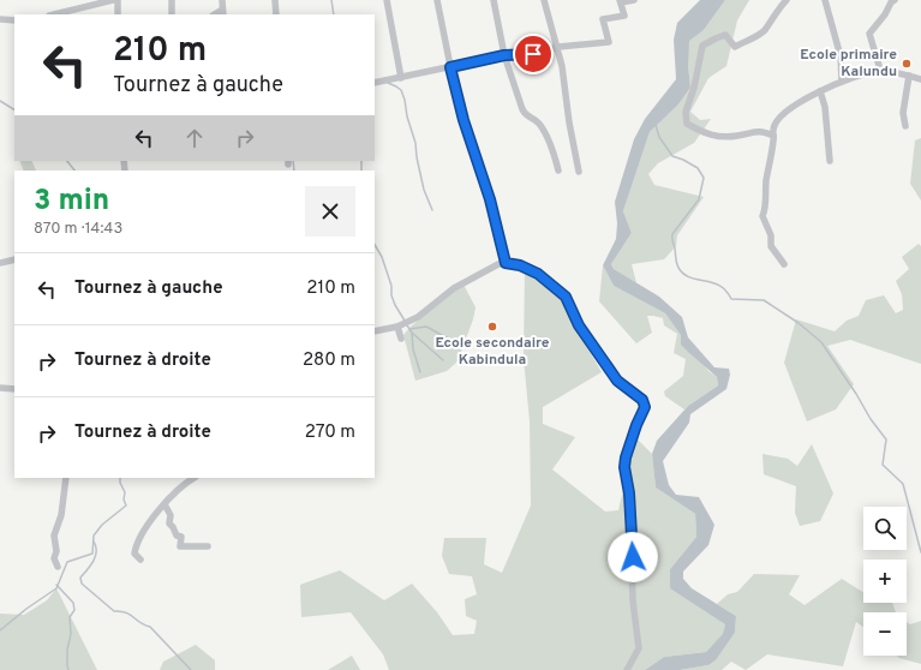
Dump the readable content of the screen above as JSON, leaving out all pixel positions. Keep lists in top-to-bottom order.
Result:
{
  "places": ["Ecole primaire Kalundu", "Ecole secondaire Kabindula"],
  "page": {
    "turn": ["210 m", "Tournez à gauche"],
    "heading": ["3 min", "870 m · 14:43"],
    "list": [
      {
        "name": "Tournez à gauche",
        "value": "210 m"
      },
      {
        "name": "Tournez à droite",
        "value": "280 m"
      },
      {
        "name": "Tournez à droite",
        "value": "270 m"
      }
    ],
    "map_buttons": ["+", "−"]
  }
}
